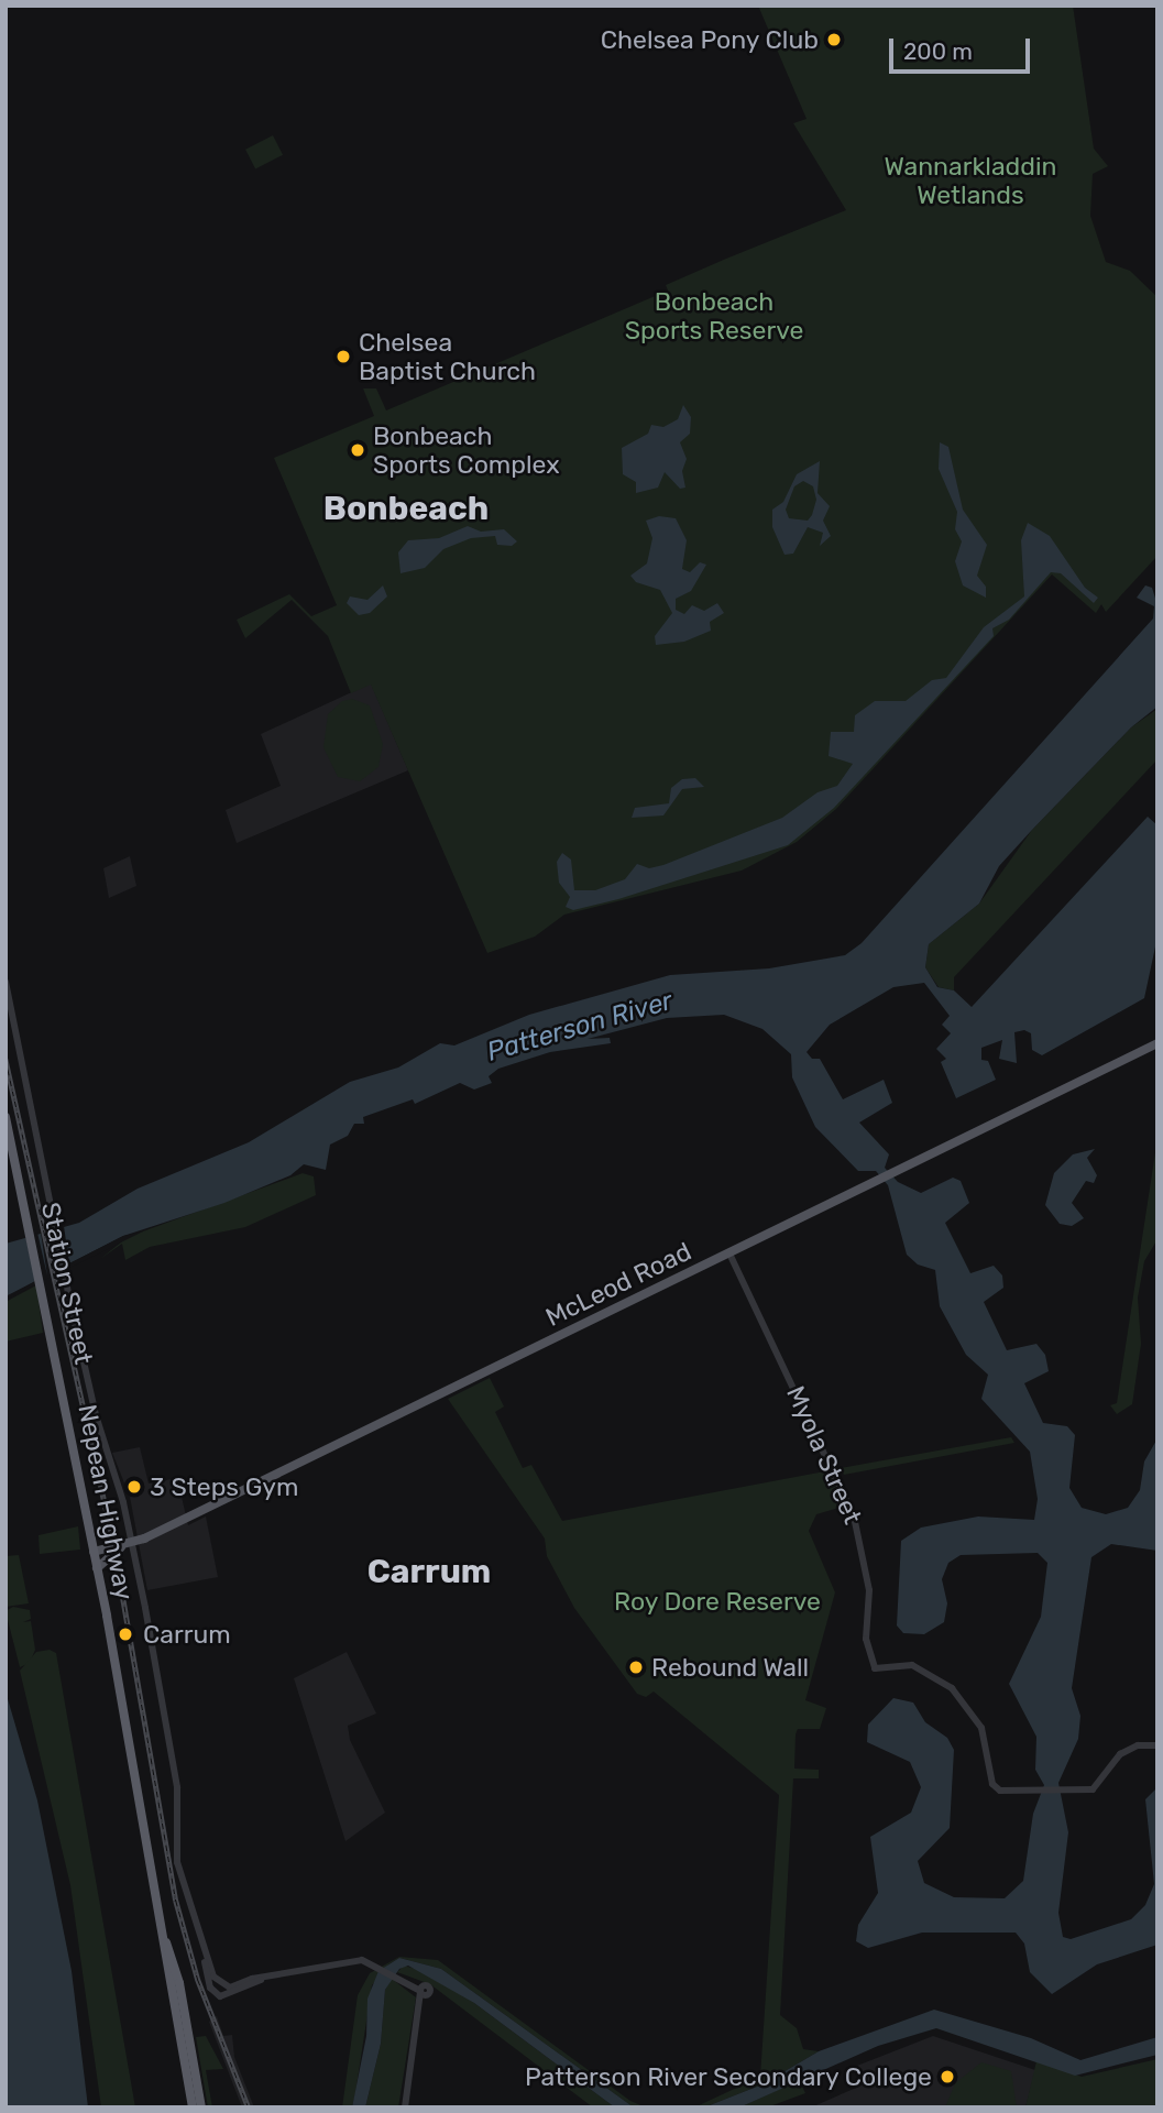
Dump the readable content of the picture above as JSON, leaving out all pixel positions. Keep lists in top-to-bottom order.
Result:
{
  "streets": {
    "highway": ["Nepean Highway"],
    "main road": ["McLeod Road"],
    "street": ["Station Street", "Myola Street"]
  },
  "crossings": [
    ["Station Street", "McLeod Road"],
    ["McLeod Road", "Myola Street"],
    ["McLeod Road", "Nepean Highway"]
  ],
  "districts": ["Bonbeach", "Carrum"],
  "water": ["Patterson River"],
  "parks": ["Wannarkladdin Wetlands", "Bonbeach Sports Reserve", "Roy Dore Reserve"],
  "places": [
    "Chelsea Pony Club",
    "Chelsea Baptist Church",
    "Bonbeach Sports Complex",
    "3 Steps Gym",
    "Carrum",
    "Rebound Wall",
    "Patterson River Secondary College"
  ],
  "scale_bar": "200 m"
}
